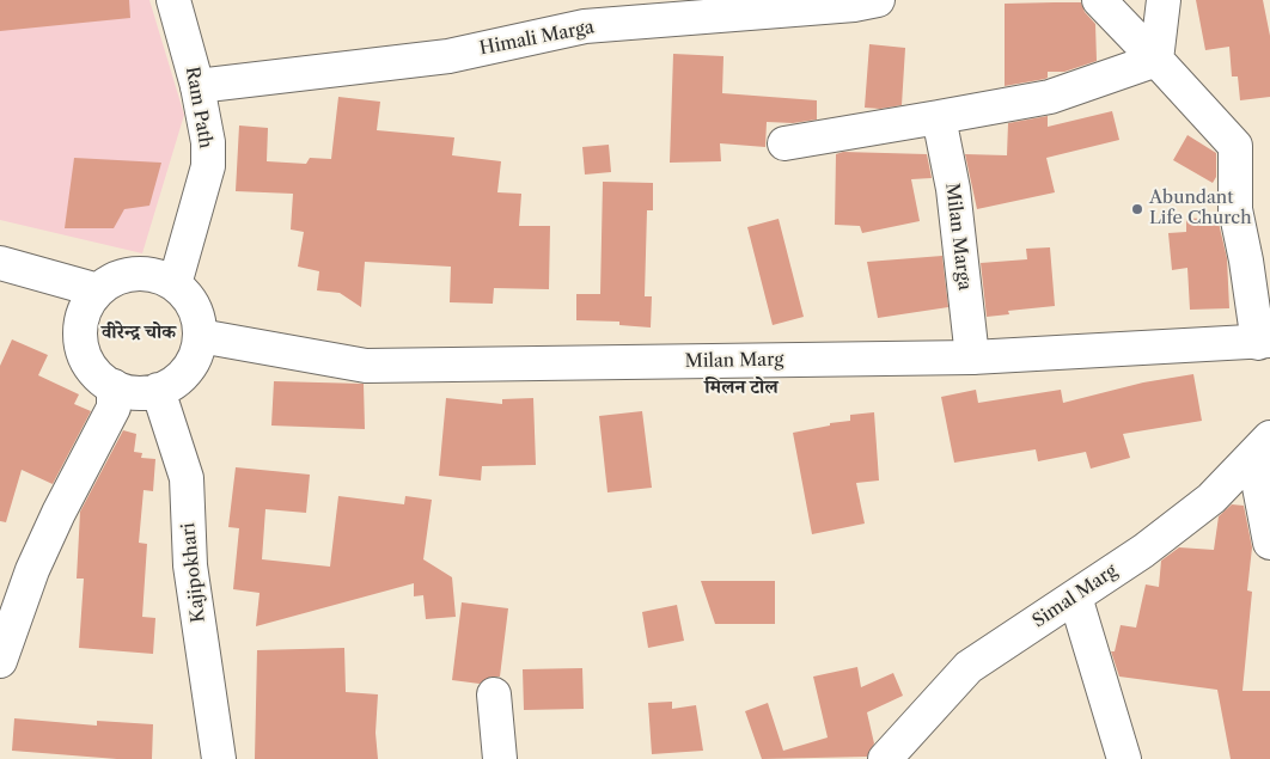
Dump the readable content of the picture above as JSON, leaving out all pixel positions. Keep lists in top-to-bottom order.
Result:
{
  "streets": {
    "street": [
      "Himali Marga",
      "Ram Path",
      "Milan Marga",
      "Milan Marg",
      "Kajipokhari",
      "Simal Marg"
    ]
  },
  "crossings": [
    ["Himali Marga", "Ram Path"],
    ["Ram Path", "Milan Marg"],
    ["Ram Path", "Kajipokhari"],
    ["Milan Marga", "Milan Marg"],
    ["Milan Marg", "Kajipokhari"]
  ],
  "districts": ["वीरेन्द्र चोक", "मिलन टोल"],
  "places": ["Abundant Life Church"]
}
